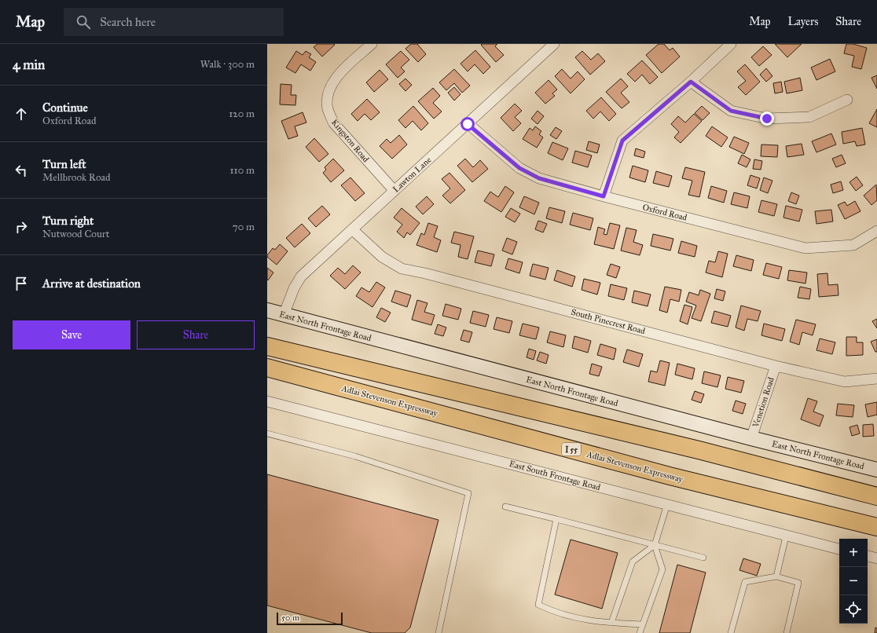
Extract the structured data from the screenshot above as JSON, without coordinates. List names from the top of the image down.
{
  "streets": {
    "highway": ["Adlai Stevenson Expressway", "I 55"],
    "street": [
      "Kingston Road",
      "Lawton Lane",
      "Oxford Road",
      "South Pinecrest Road",
      "East North Frontage Road",
      "Venetion Road",
      "East South Frontage Road"
    ]
  },
  "crossings": [
    ["Kingston Road", "Lawton Lane"],
    ["Lawton Lane", "Oxford Road"],
    ["Lawton Lane", "South Pinecrest Road"],
    ["Lawton Lane", "East North Frontage Road"],
    ["South Pinecrest Road", "Venetion Road"],
    ["East North Frontage Road", "Venetion Road"]
  ],
  "scale_bar": "50 m",
  "page": {
    "header": "Map",
    "search": "Search here",
    "nav": ["Map", "Layers", "Share"],
    "heading": ["4 min", "Walk · 300 m"],
    "list": [
      ["Continue", "Oxford Road", "120 m"],
      ["Turn left", "Mellbrook Road", "110 m"],
      ["Turn right", "Nutwood Court", "70 m"],
      "Arrive at destination"
    ],
    "buttons": ["Save", "Share"],
    "map_buttons": ["+", "−"],
    "scale": "50 m"
  }
}
